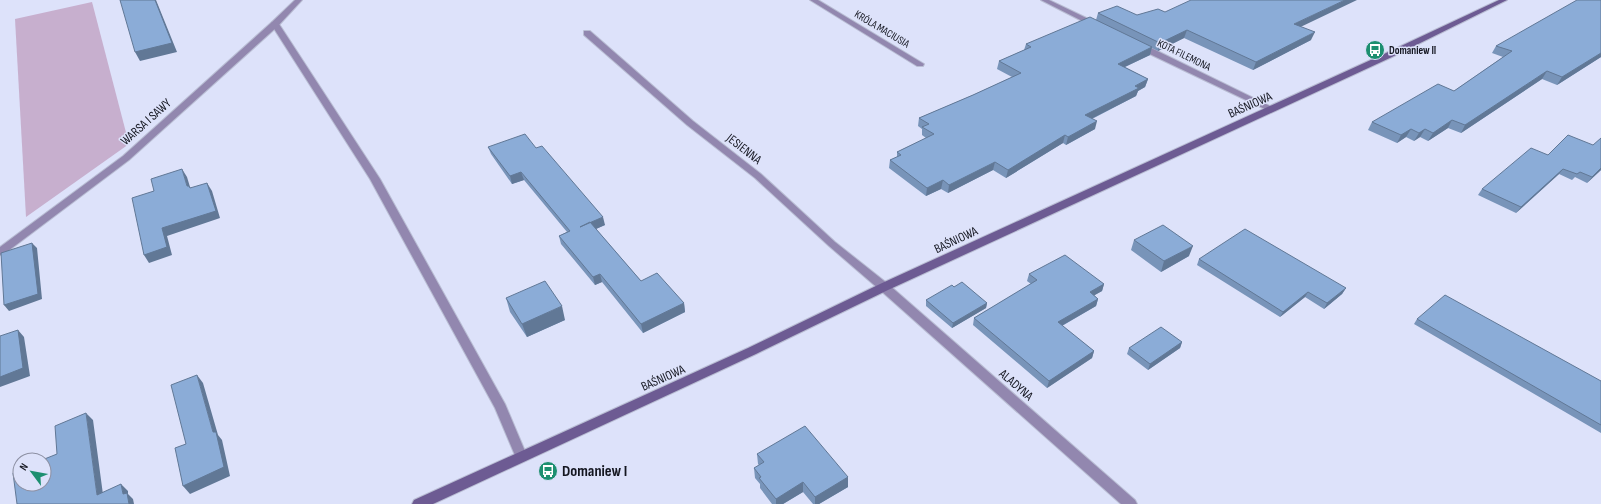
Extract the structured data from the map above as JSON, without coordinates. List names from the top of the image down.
{
  "streets": {
    "main road": ["BAŚNIOWA"],
    "street": [
      "KRÓLA MACIUSIA",
      "KOTA FILEMONA",
      "WARSA I SAWY",
      "JESIENNA",
      "ALADYNA"
    ]
  },
  "crossings": [
    ["KOTA FILEMONA", "BAŚNIOWA"],
    ["BAŚNIOWA", "JESIENNA"],
    ["BAŚNIOWA", "ALADYNA"],
    ["JESIENNA", "ALADYNA"]
  ],
  "places": {
    "bus stop": ["Domaniew II", "Domaniew I"]
  },
  "north": "top left"
}
